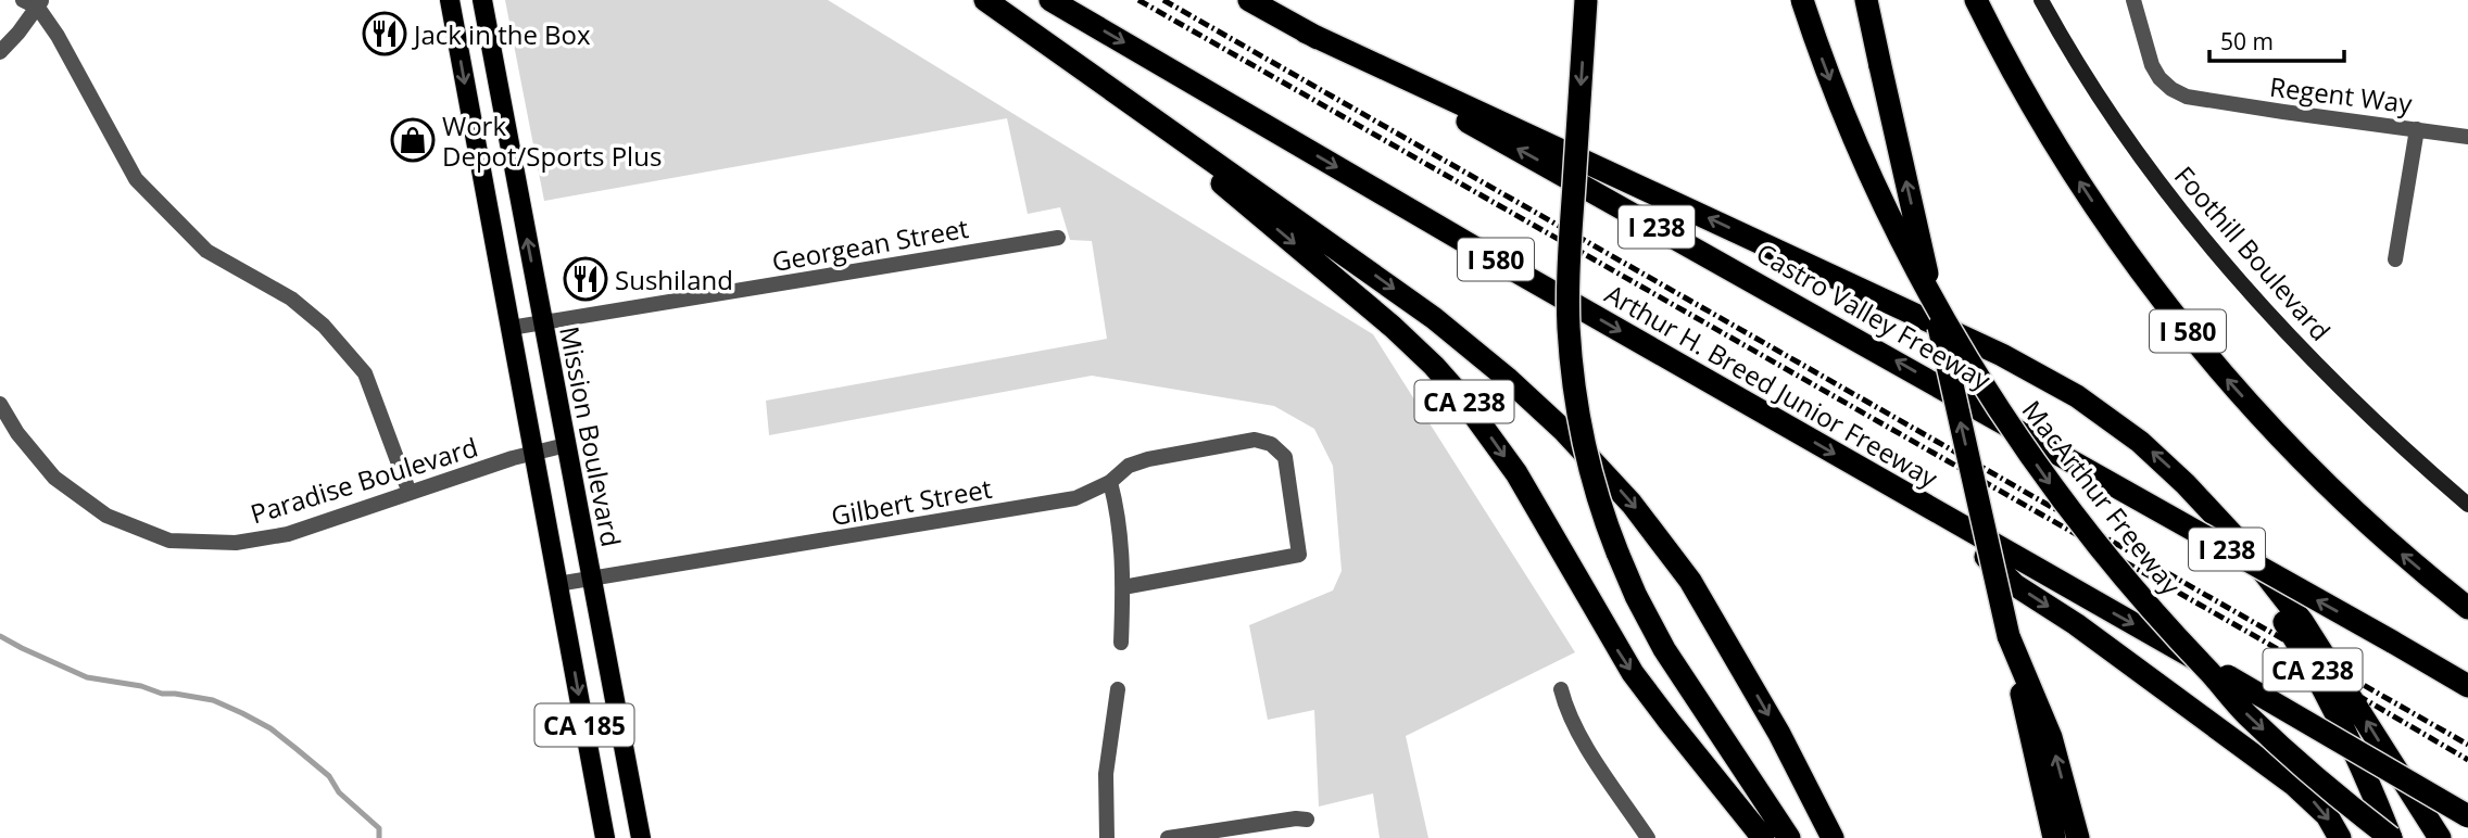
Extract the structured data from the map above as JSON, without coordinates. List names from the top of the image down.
{
  "streets": {
    "highway": [
      "I 238",
      "I 580",
      "Castro Valley Freeway",
      "Arthur H. Breed Junior Freeway",
      "CA 238",
      "MacArthur Freeway"
    ],
    "main road": ["Foothill Boulevard", "Mission Boulevard", "CA 185"],
    "street": [
      "Regent Way",
      "Georgean Street",
      "Paradise Boulevard",
      "Gilbert Street"
    ]
  },
  "crossings": [
    ["Georgean Street", "Mission Boulevard"],
    ["Georgean Street", "CA 185"],
    ["Castro Valley Freeway", "CA 238"],
    ["CA 238", "MacArthur Freeway"],
    ["Mission Boulevard", "Paradise Boulevard"],
    ["Mission Boulevard", "Gilbert Street"],
    ["Paradise Boulevard", "CA 185"],
    ["Gilbert Street", "CA 185"]
  ],
  "places": {
    "restaurant": ["Jack in the Box", "Sushiland"],
    "shop": ["Work Depot/Sports Plus"]
  },
  "scale_bar": "50 m"
}
